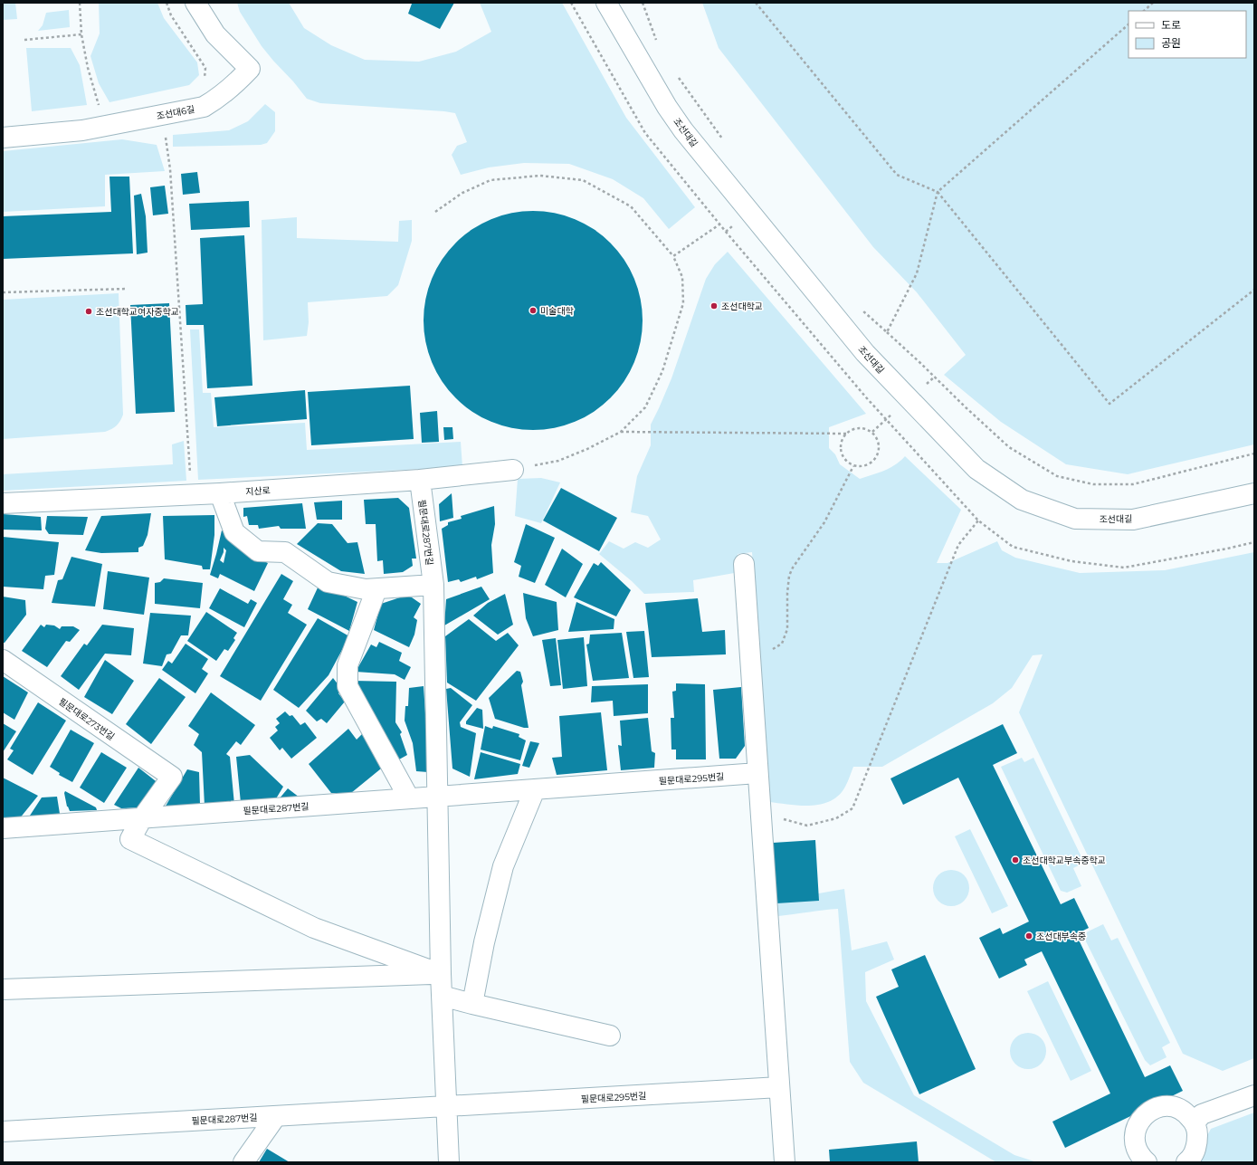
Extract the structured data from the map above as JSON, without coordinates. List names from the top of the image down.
{
  "streets": {
    "street": [
      "조선대6길",
      "조선대길",
      "지산로",
      "필문대로287번길",
      "필문대로273번길",
      "필문대로295번길"
    ]
  },
  "crossings": [
    ["지산로", "필문대로287번길"],
    ["필문대로287번길", "필문대로273번길"],
    ["필문대로287번길", "필문대로295번길"]
  ],
  "places": [
    "조선대학교",
    "미술대학",
    "조선대학교여자중학교",
    "조선대학교부속중학교",
    "조선대부속중"
  ],
  "legend": ["도로", "공원"]
}
